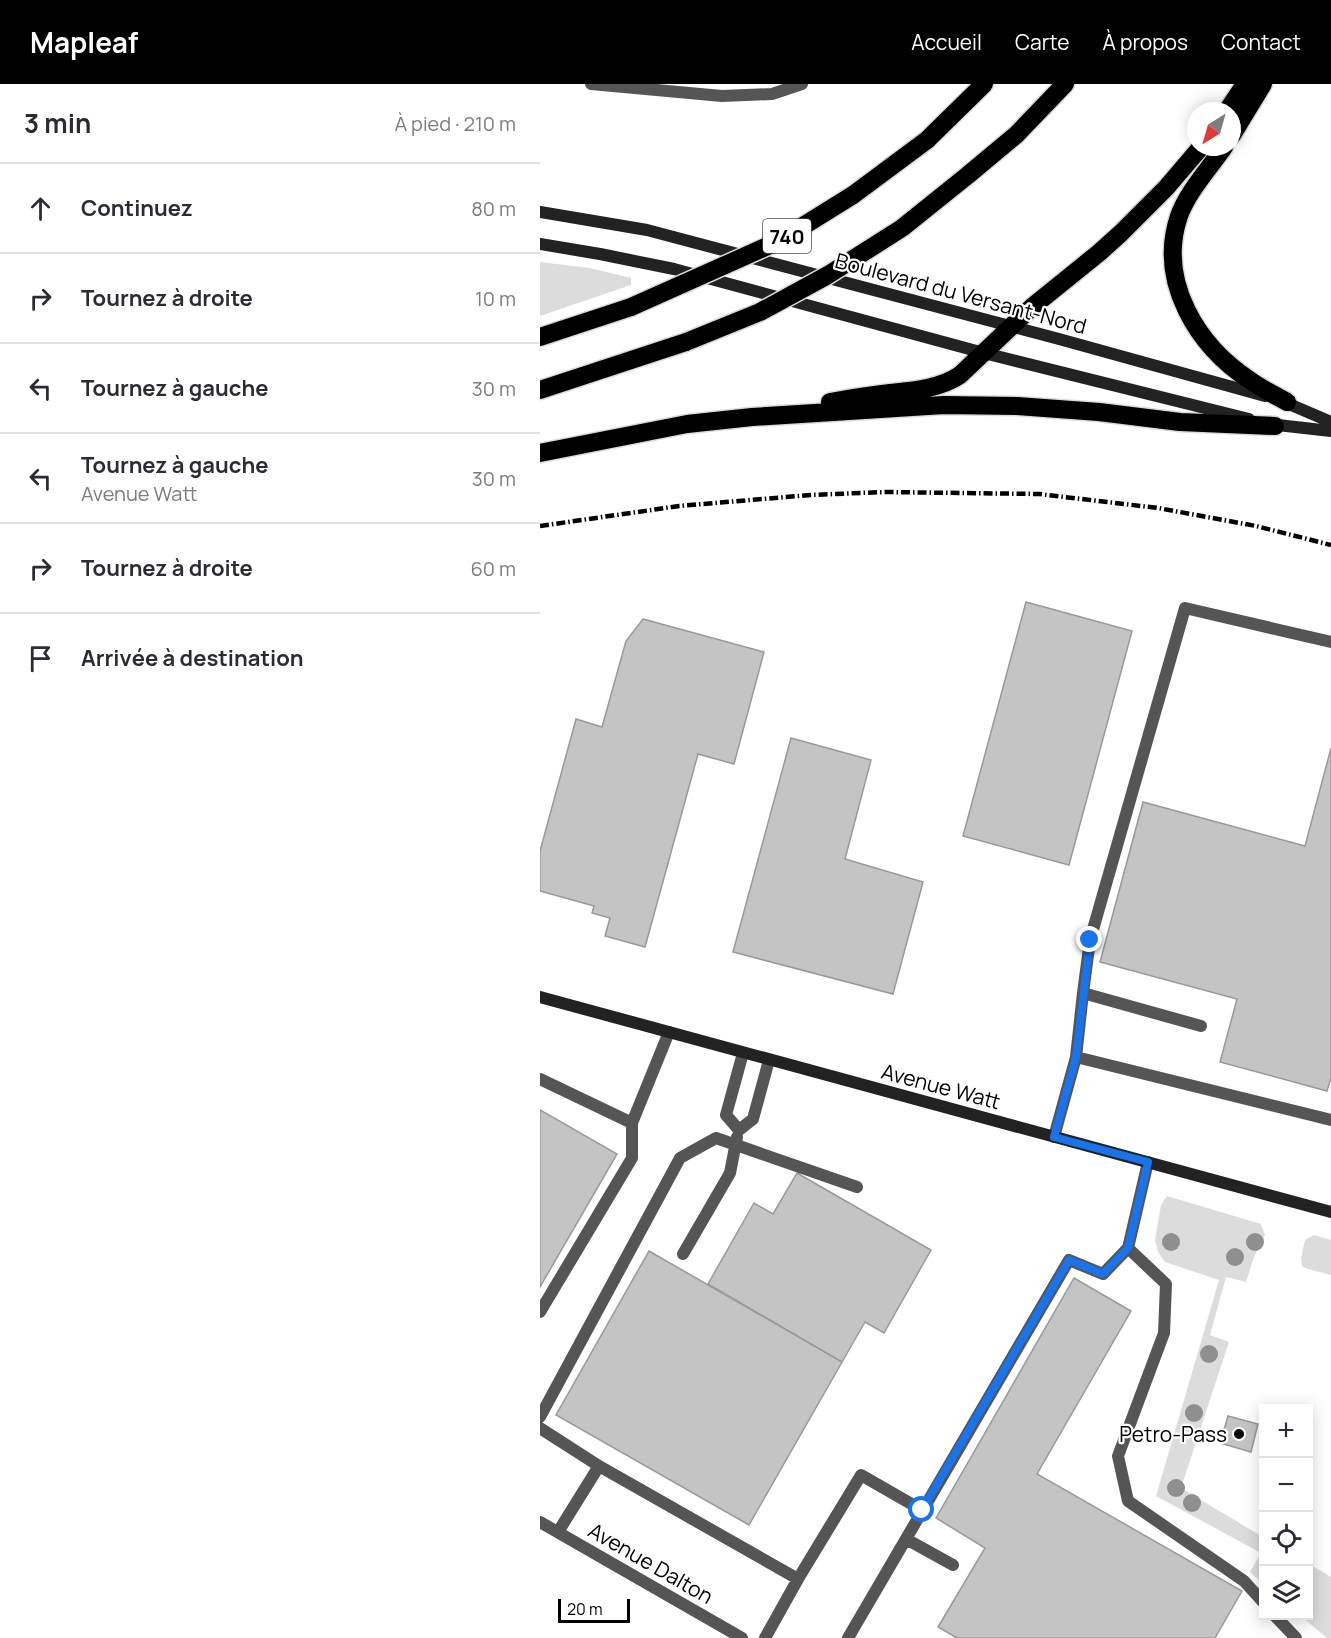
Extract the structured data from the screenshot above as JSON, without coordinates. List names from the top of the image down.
{
  "streets": {
    "highway": ["740"],
    "street": ["Boulevard du Versant-Nord", "Avenue Watt", "Avenue Dalton"]
  },
  "places": ["Petro-Pass"],
  "scale_bar": "20 m",
  "north": "bottom left",
  "page": {
    "header": "Mapleaf",
    "nav": [
      "Accueil",
      "Carte",
      "À propos",
      "Contact"
    ],
    "heading": ["3 min", "À pied · 210 m"],
    "list": [
      ["Continuez", "80 m"],
      ["Tournez à droite", "10 m"],
      ["Tournez à gauche", "30 m"],
      ["Tournez à gauche", "Avenue Watt", "30 m"],
      ["Tournez à droite", "60 m"],
      "Arrivée à destination"
    ],
    "map_buttons": ["+", "−"],
    "scale": "20 m"
  }
}
